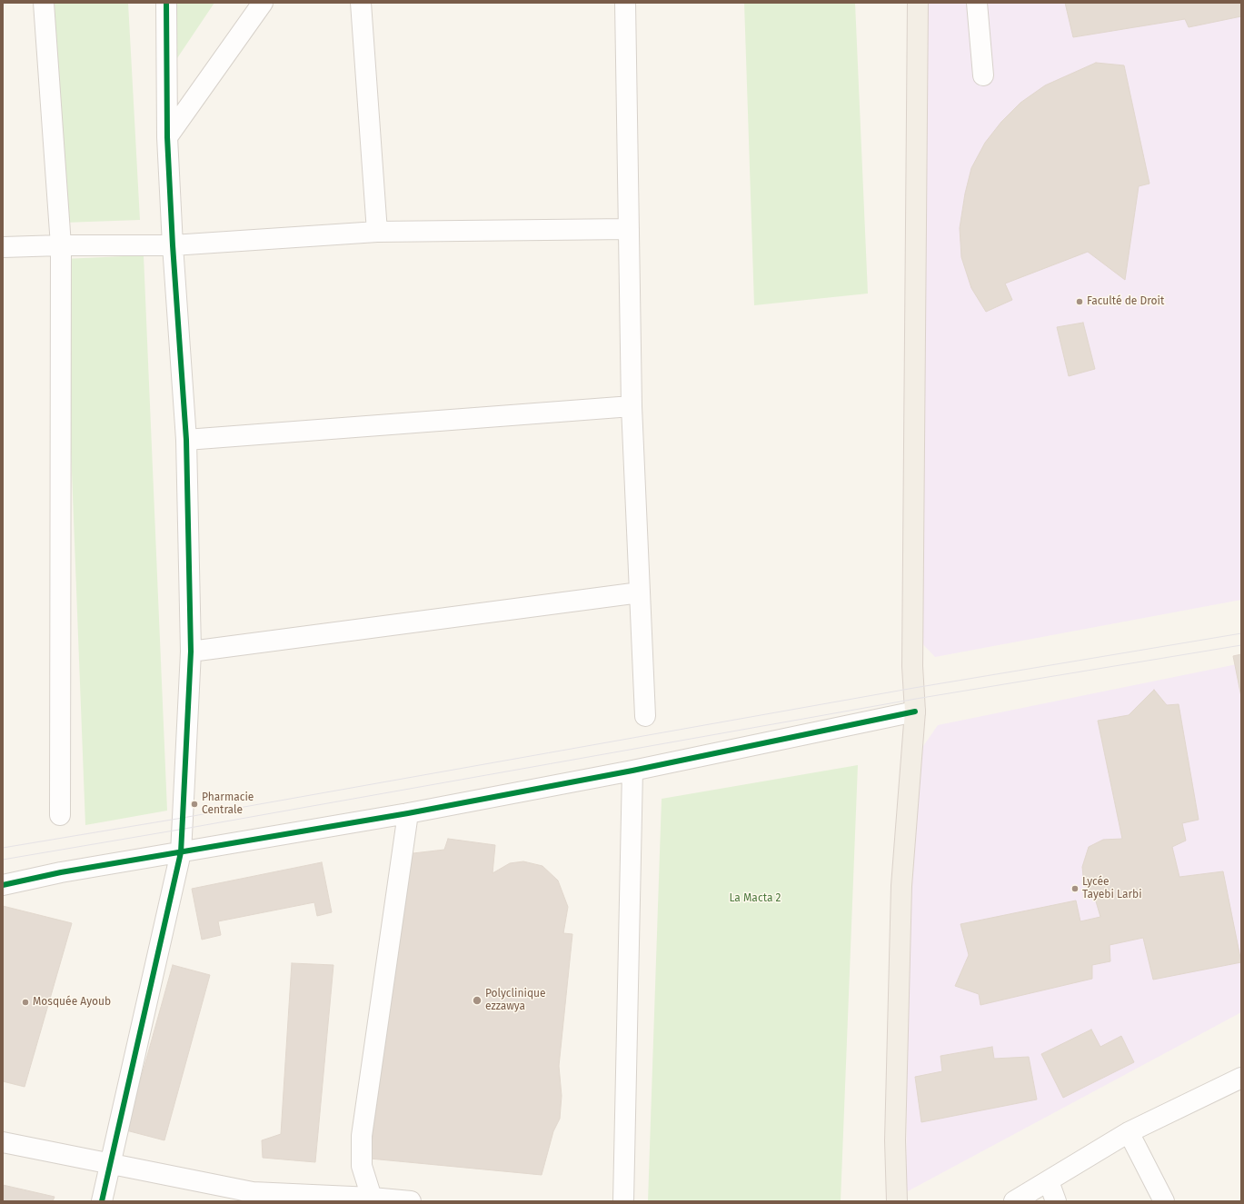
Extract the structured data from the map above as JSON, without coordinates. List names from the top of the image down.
{
  "parks": ["La Macta 2"],
  "places": [
    "Faculté de Droit",
    "Pharmacie Centrale",
    "Lycée Tayebi Larbi",
    "Polyclinique ezzawya",
    "Mosquée Ayoub"
  ]
}
